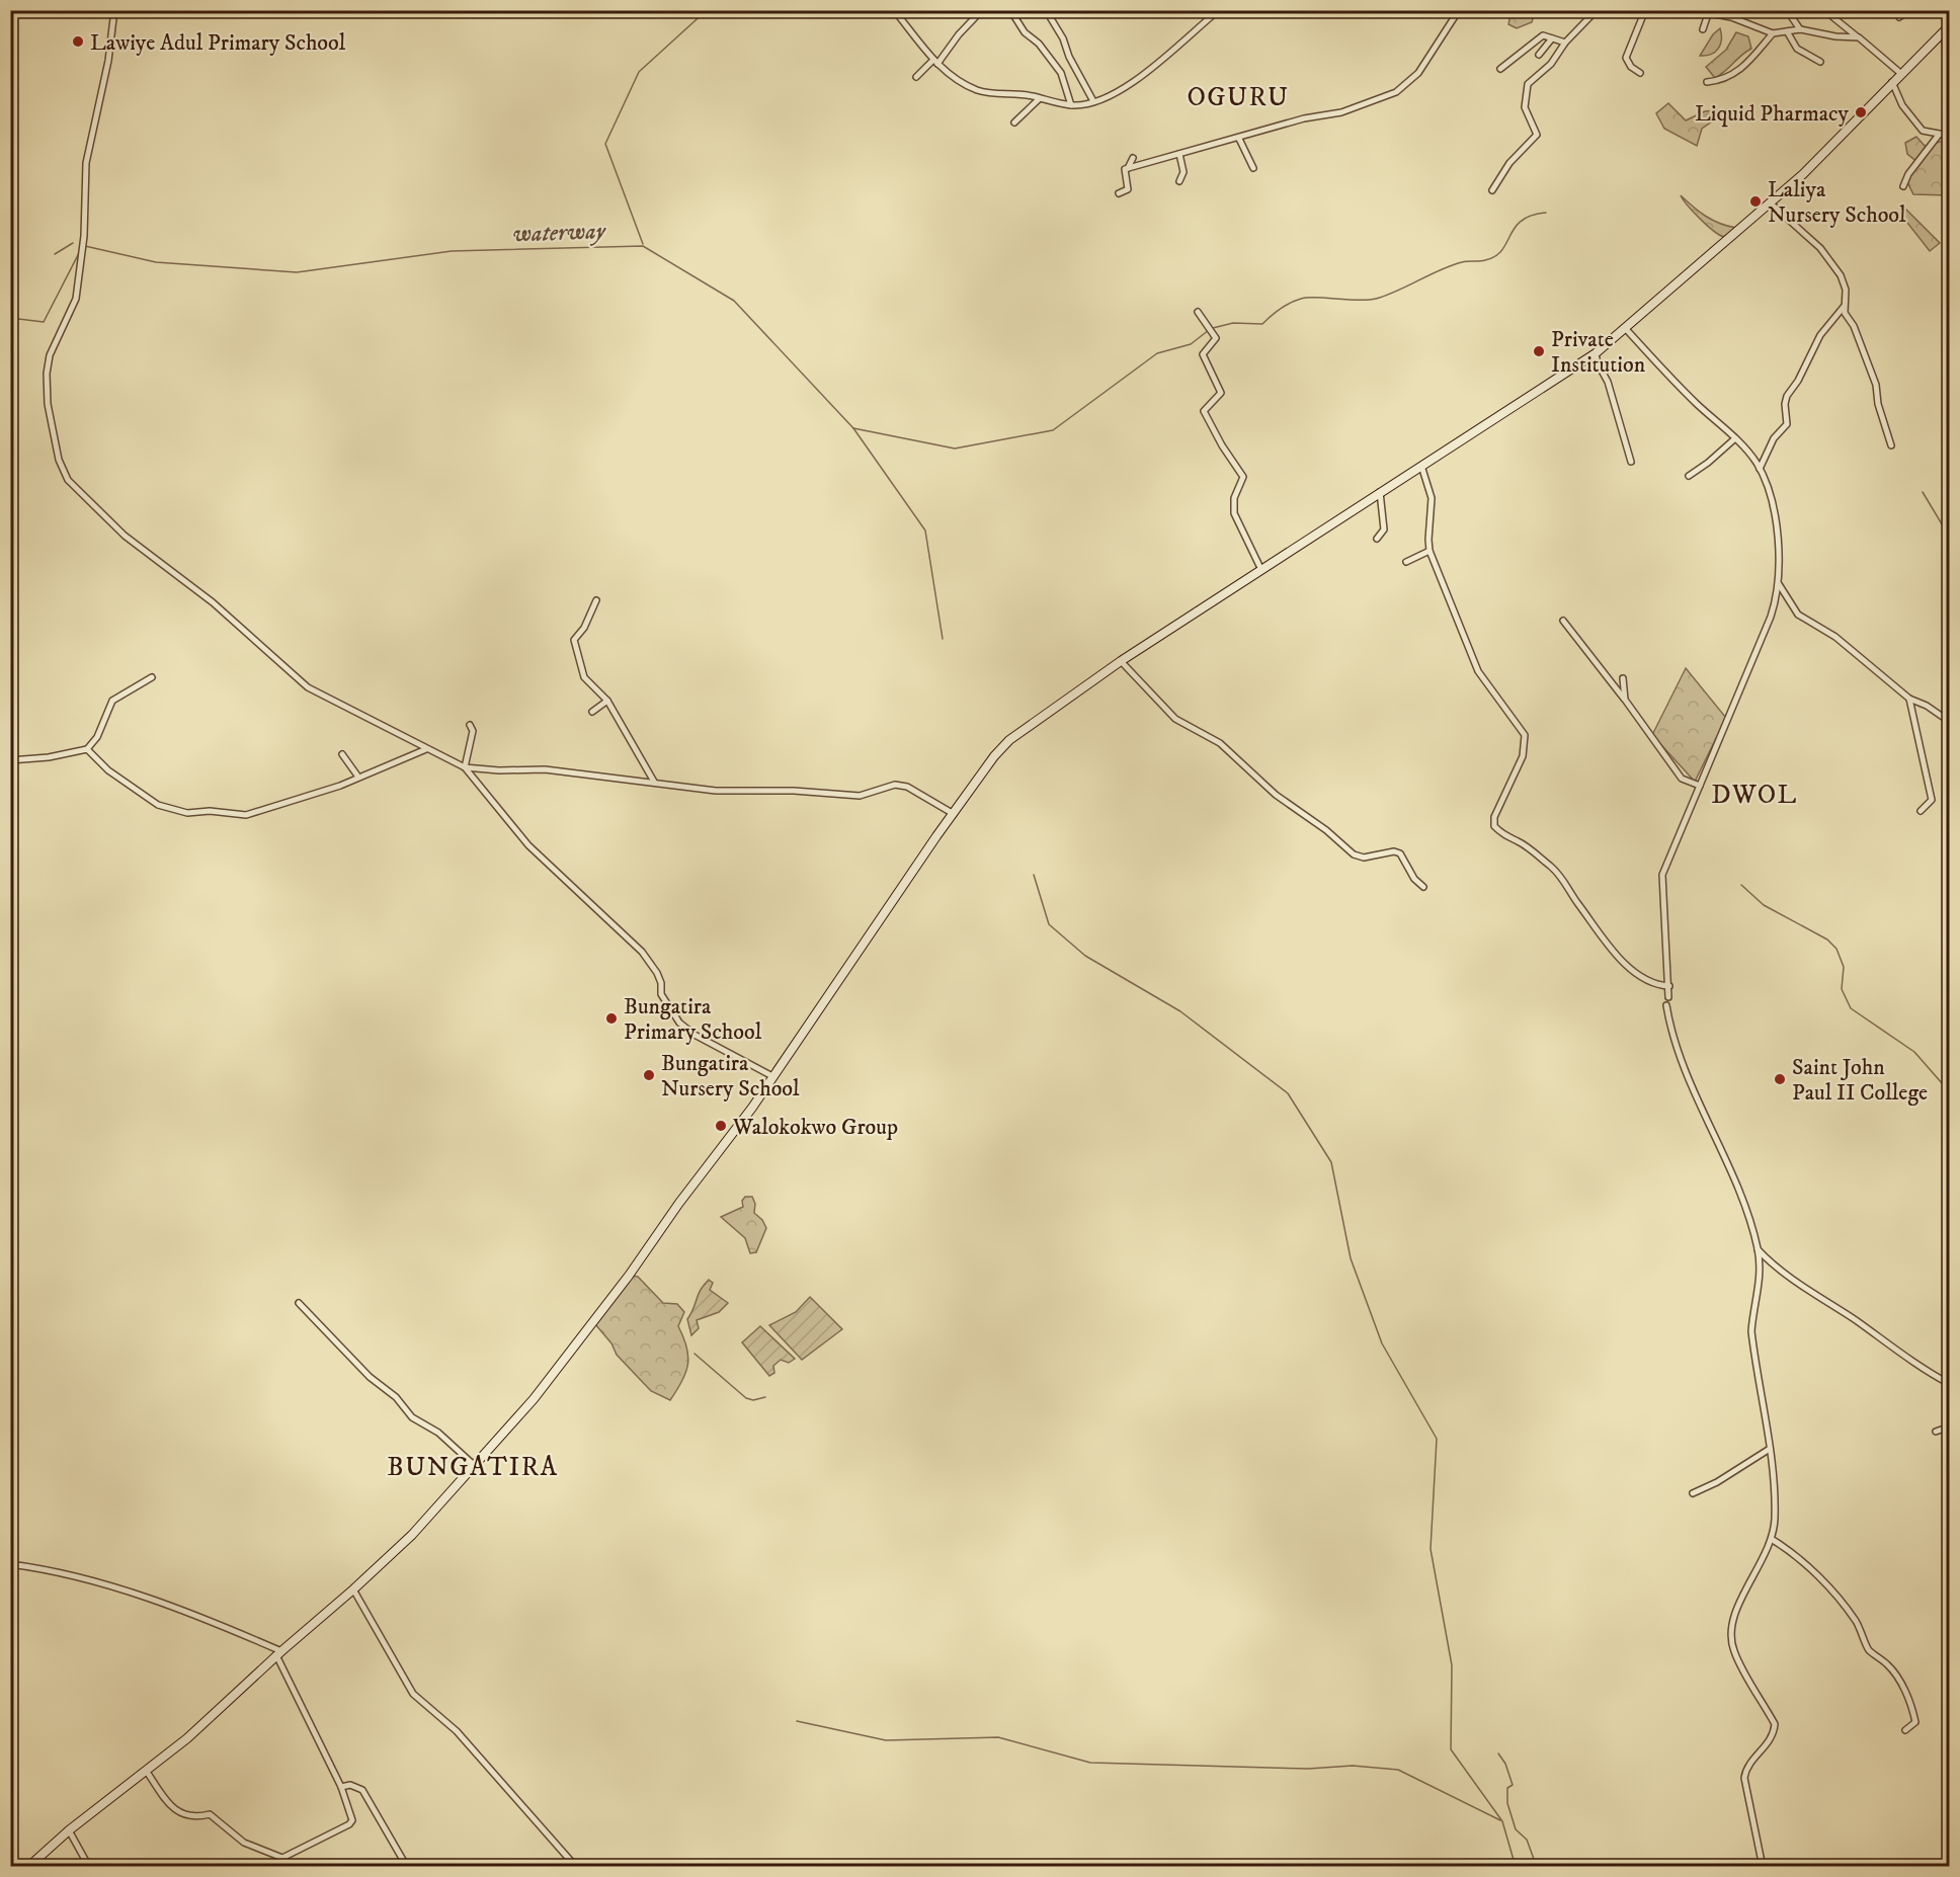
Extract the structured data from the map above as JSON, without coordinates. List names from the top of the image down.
{
  "districts": ["OGURU", "DWOL", "BUNGATIRA"],
  "water": ["waterway"],
  "places": [
    "Lawiye Adul Primary School",
    "Liquid Pharmacy",
    "Laliya Nursery School",
    "Private Institution",
    "Bungatira Primary School",
    "Bungatira Nursery School",
    "Saint John Paul II College",
    "Walokokwo Group"
  ]
}
